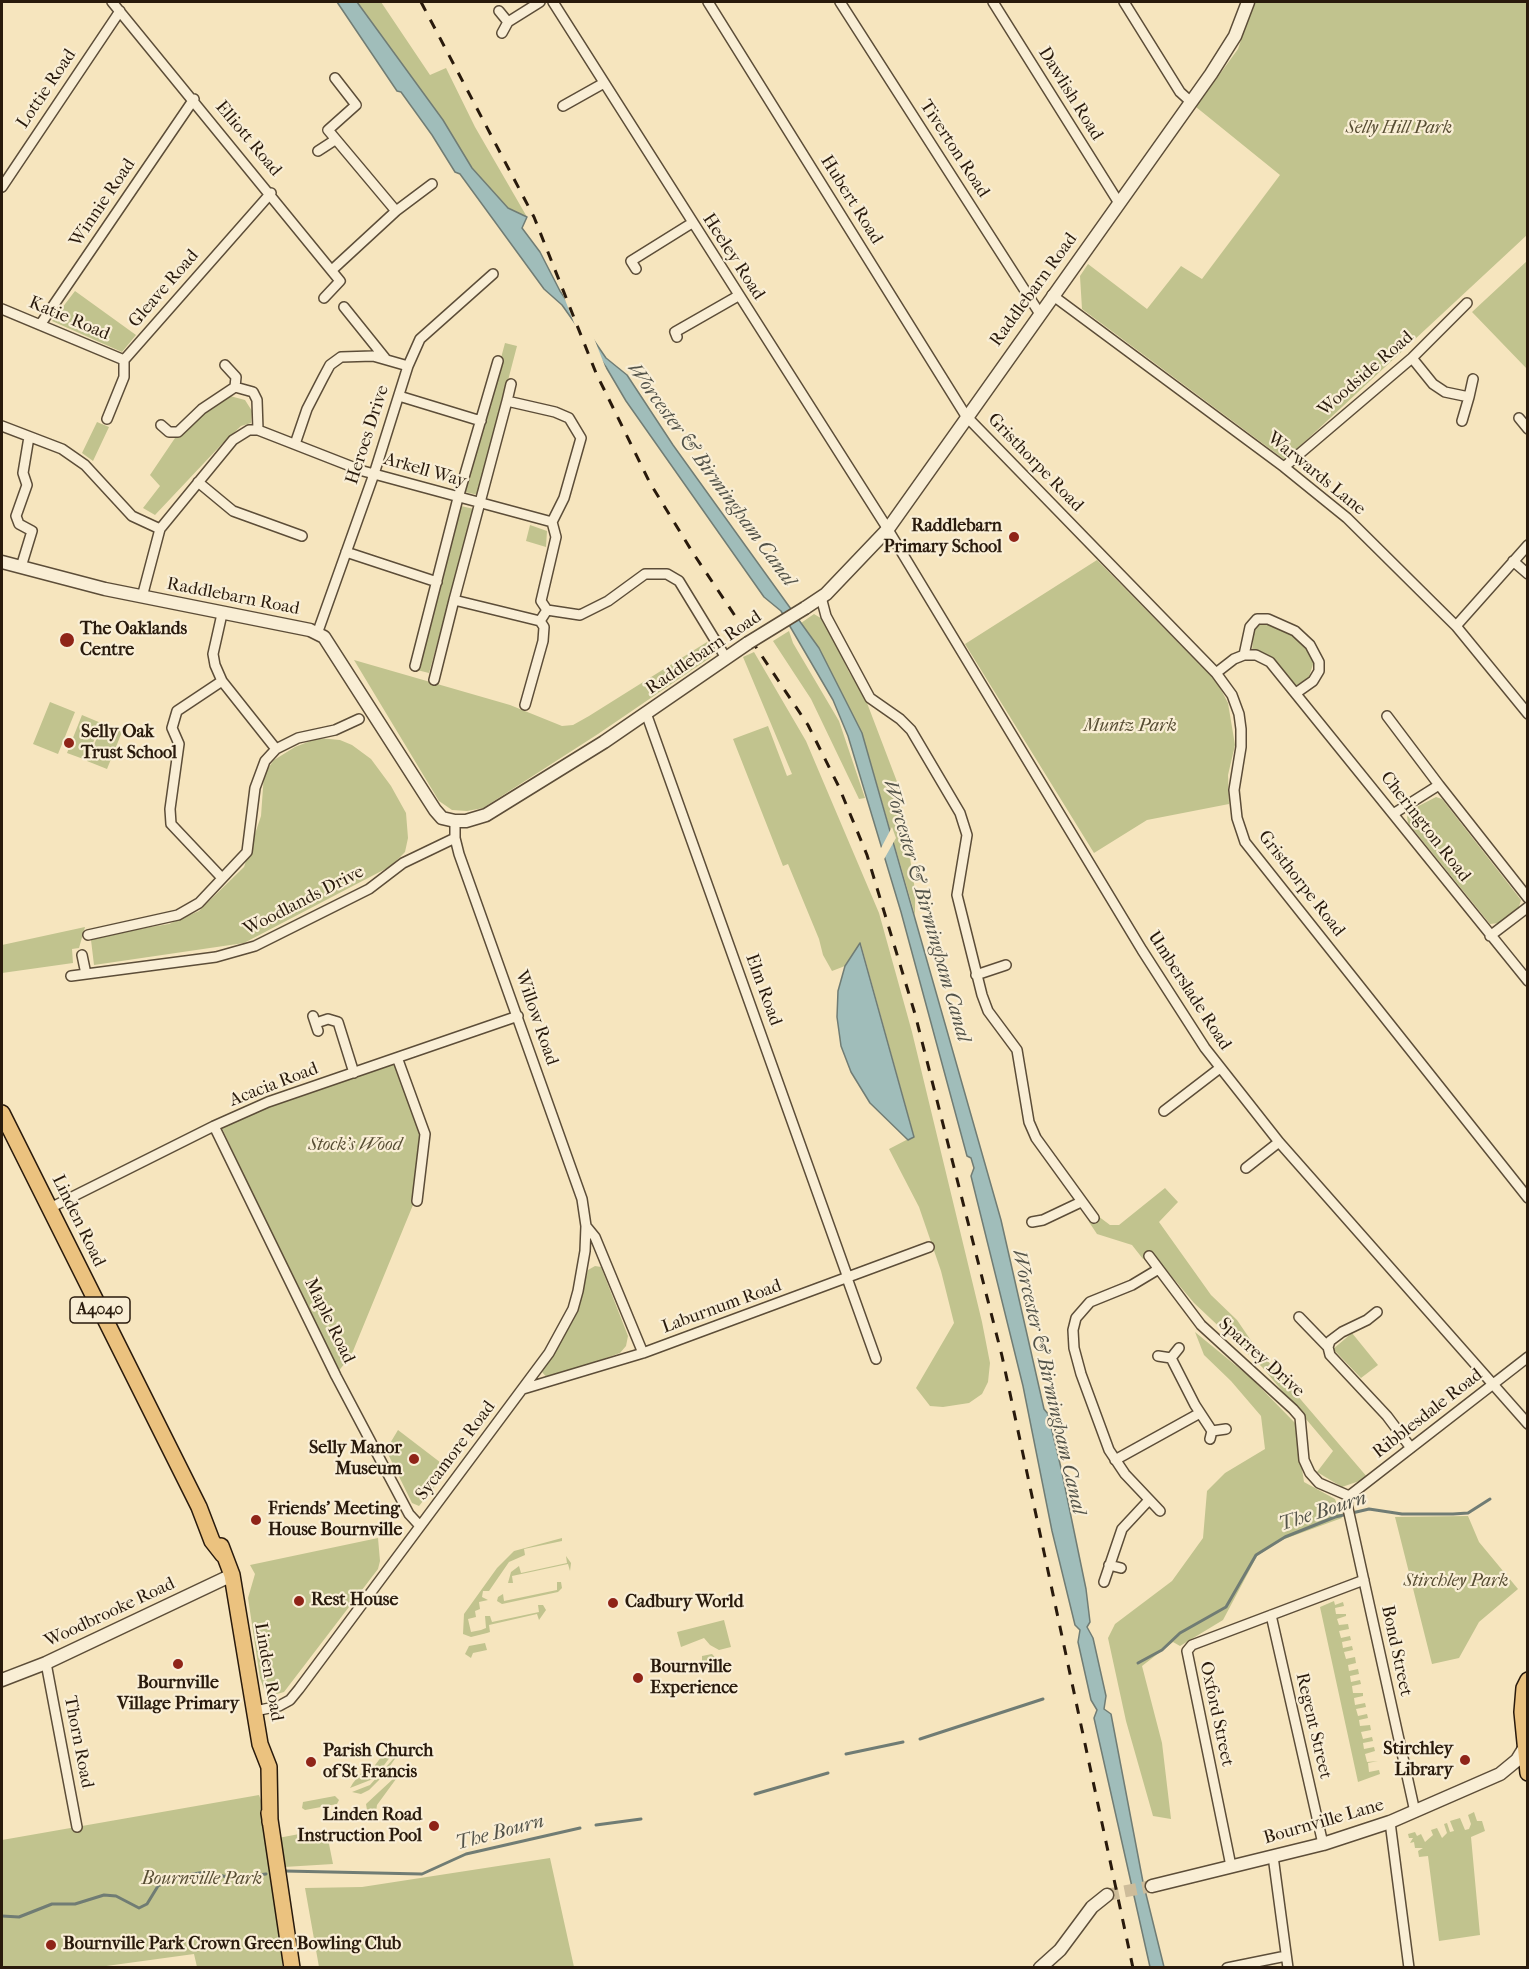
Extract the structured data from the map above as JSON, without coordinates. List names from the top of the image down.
{
  "streets": {
    "main road": ["Linden Road", "A4040"],
    "street": [
      "Lottie Road",
      "Dawlish Road",
      "Elliott Road",
      "Tiverton Road",
      "Hubert Road",
      "Winnie Road",
      "Heeley Road",
      "Gleave Road",
      "Raddlebarn Road",
      "Katie Road",
      "Woodside Road",
      "Heroes Drive",
      "Gristhorpe Road",
      "Arkell Way",
      "Warwards Lane",
      "Cherington Road",
      "Woodlands Drive",
      "Elm Road",
      "Umberslade Road",
      "Willow Road",
      "Acacia Road",
      "Laburnum Road",
      "Maple Road",
      "Sparrey Drive",
      "Ribblesdale Road",
      "Sycamore Road",
      "Woodbrooke Road",
      "Bond Street",
      "Oxford Street",
      "Regent Street",
      "Thorn Road",
      "Bournville Lane"
    ]
  },
  "crossings": [
    ["Lottie Road", "Elliott Road"],
    ["Dawlish Road", "Raddlebarn Road"],
    ["Elliott Road", "Winnie Road"],
    ["Elliott Road", "Gleave Road"],
    ["Tiverton Road", "Raddlebarn Road"],
    ["Hubert Road", "Raddlebarn Road"],
    ["Hubert Road", "Gristhorpe Road"],
    ["Winnie Road", "Katie Road"],
    ["Heeley Road", "Raddlebarn Road"],
    ["Heeley Road", "Umberslade Road"],
    ["Gleave Road", "Katie Road"],
    ["Raddlebarn Road", "Heroes Drive"],
    ["Raddlebarn Road", "Gristhorpe Road"],
    ["Raddlebarn Road", "Warwards Lane"],
    ["Raddlebarn Road", "Elm Road"],
    ["Raddlebarn Road", "Umberslade Road"],
    ["Raddlebarn Road", "Willow Road"],
    ["Woodside Road", "Warwards Lane"],
    ["Heroes Drive", "Arkell Way"],
    ["Woodlands Drive", "Willow Road"],
    ["Elm Road", "Laburnum Road"],
    ["Umberslade Road", "Ribblesdale Road"],
    ["Willow Road", "Acacia Road"],
    ["Willow Road", "Laburnum Road"],
    ["Willow Road", "Sycamore Road"],
    ["Acacia Road", "Linden Road"],
    ["Acacia Road", "Maple Road"],
    ["Linden Road", "Sycamore Road"],
    ["Linden Road", "Woodbrooke Road"],
    ["Laburnum Road", "Sycamore Road"],
    ["Maple Road", "Sycamore Road"],
    ["Sparrey Drive", "Ribblesdale Road"],
    ["Sparrey Drive", "Bond Street"],
    ["Ribblesdale Road", "Bond Street"],
    ["Woodbrooke Road", "Thorn Road"],
    ["Bond Street", "Oxford Street"],
    ["Bond Street", "Bournville Lane"],
    ["Oxford Street", "Regent Street"],
    ["Oxford Street", "Bournville Lane"],
    ["Regent Street", "Bournville Lane"]
  ],
  "water": ["Worcester & Birmingham Canal", "The Bourn"],
  "parks": [
    "Selly Hill Park",
    "Muntz Park",
    "Stock's Wood",
    "Stirchley Park",
    "Bournville Park"
  ],
  "places": [
    "Raddlebarn Primary School",
    "The Oaklands Centre",
    "Selly Oak Trust School",
    "Selly Manor Museum",
    "Friends' Meeting House Bournville",
    "Rest House",
    "Cadbury World",
    "Bournville Village Primary",
    "Bournville Experience",
    "Stirchley Library",
    "Parish Church of St Francis",
    "Linden Road Instruction Pool",
    "Bournville Park Crown Green Bowling Club"
  ]
}
